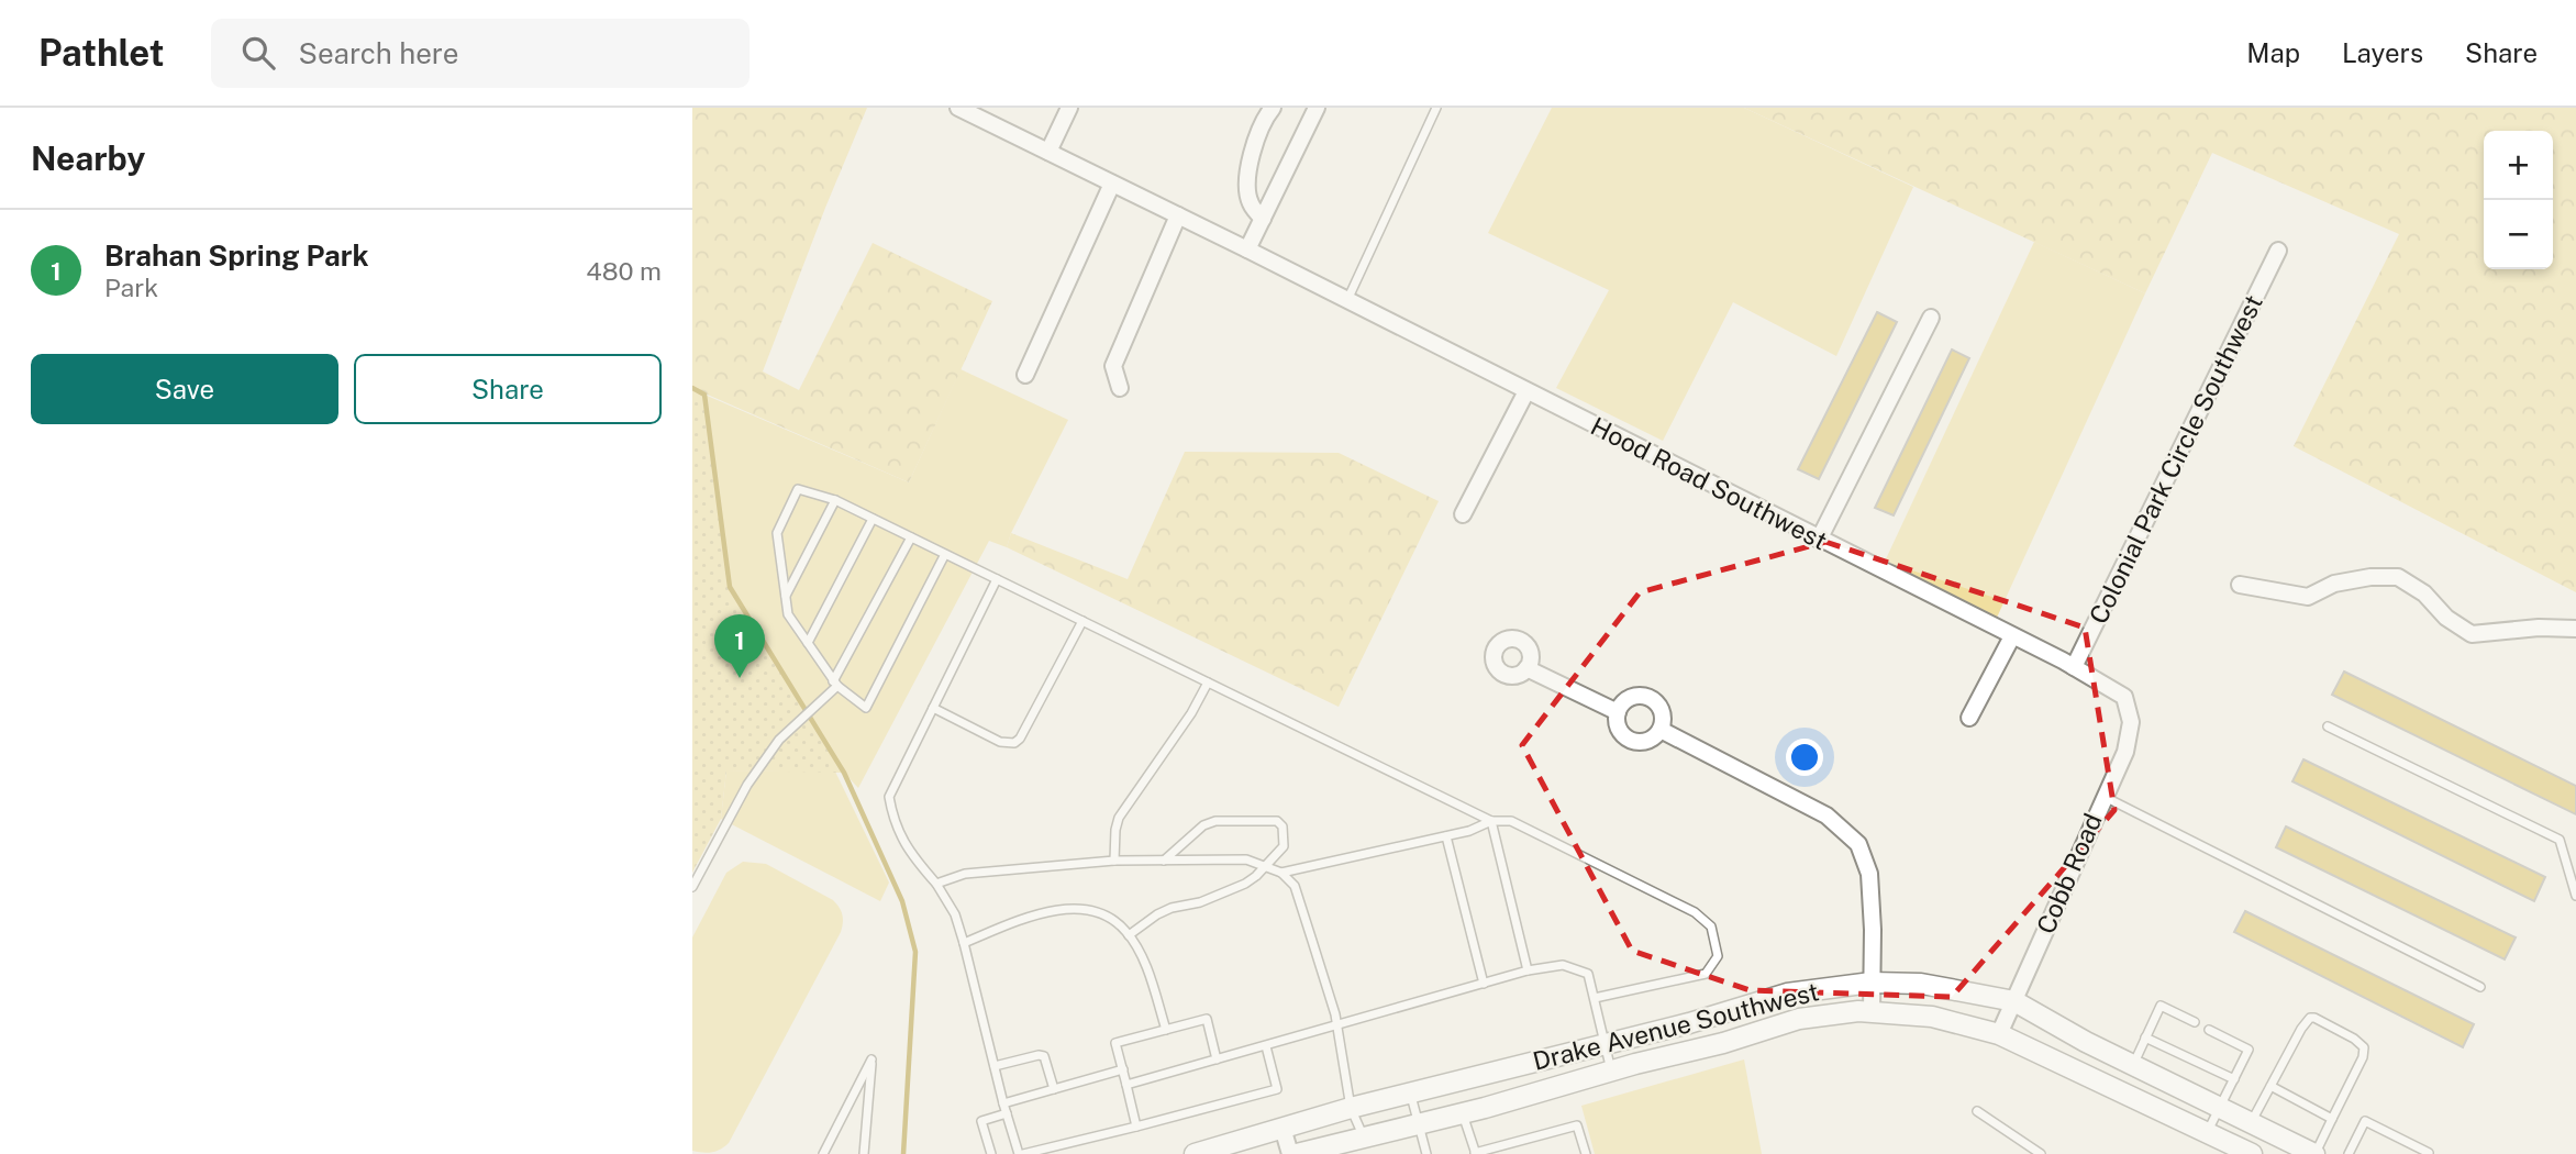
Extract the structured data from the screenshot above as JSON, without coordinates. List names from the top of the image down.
{
  "streets": {
    "street": [
      "Colonial Park Circle Southwest",
      "Hood Road Southwest",
      "Cobb Road",
      "Drake Avenue Southwest"
    ]
  },
  "crossings": [
    ["Colonial Park Circle Southwest", "Hood Road Southwest"],
    ["Hood Road Southwest", "Cobb Road"],
    ["Cobb Road", "Drake Avenue Southwest"]
  ],
  "page": {
    "header": "Pathlet",
    "search": "Search here",
    "nav": ["Map", "Layers", "Share"],
    "heading": "Nearby",
    "map_buttons": ["+", "−"],
    "list": [
      {
        "mark": "1",
        "name": "Brahan Spring Park",
        "note": "Park",
        "value": "480 m"
      }
    ],
    "buttons": ["Save", "Share"],
    "pins": "1"
  }
}
